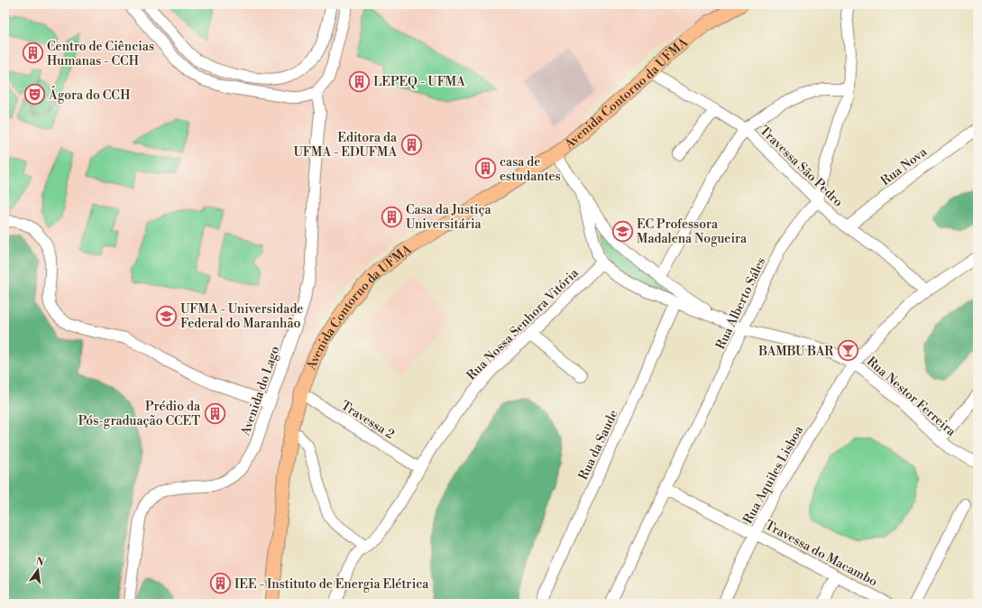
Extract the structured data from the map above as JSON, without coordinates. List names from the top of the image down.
{
  "streets": {
    "main road": ["Avenida Contorno da UFMA"],
    "street": [
      "Travessa São Pedro",
      "Rua Nova",
      "Rua Alberto Sáles",
      "Rua Nossa Senhora Vitória",
      "Avenida do Lago",
      "Rua Nestor Ferreira",
      "Travessa 2",
      "Rua da Saude",
      "Rua Aquiles Lisboa",
      "Travessa do Macambo"
    ]
  },
  "crossings": [
    ["Avenida Contorno da UFMA", "Travessa São Pedro"],
    ["Avenida Contorno da UFMA", "Rua Nestor Ferreira"],
    ["Avenida Contorno da UFMA", "Travessa 2"],
    ["Travessa São Pedro", "Rua Nova"],
    ["Travessa São Pedro", "Rua Alberto Sáles"],
    ["Travessa São Pedro", "Rua Aquiles Lisboa"],
    ["Rua Alberto Sáles", "Rua Nestor Ferreira"],
    ["Rua Alberto Sáles", "Travessa do Macambo"],
    ["Rua Nossa Senhora Vitória", "Rua Nestor Ferreira"],
    ["Rua Nossa Senhora Vitória", "Travessa 2"],
    ["Rua Nestor Ferreira", "Rua da Saude"],
    ["Rua Nestor Ferreira", "Rua Aquiles Lisboa"],
    ["Rua Aquiles Lisboa", "Travessa do Macambo"]
  ],
  "places": {
    "building": [
      "Centro de Ciências Humanas - CCH",
      "LEPEQ - UFMA",
      "Editora da UFMA - EDUFMA",
      "casa de estudantes",
      "Casa da Justiça Universitária",
      "Prédio da Pós-graduação CCET",
      "IEE - Instituto de Energia Elétrica"
    ],
    "theatre": ["Ágora do CCH"],
    "school or university": ["EC Professora Madalena Nogueira", "UFMA - Universidade Federal do Maranhão"],
    "bar": ["BAMBU BAR"]
  },
  "north": "top"
}
